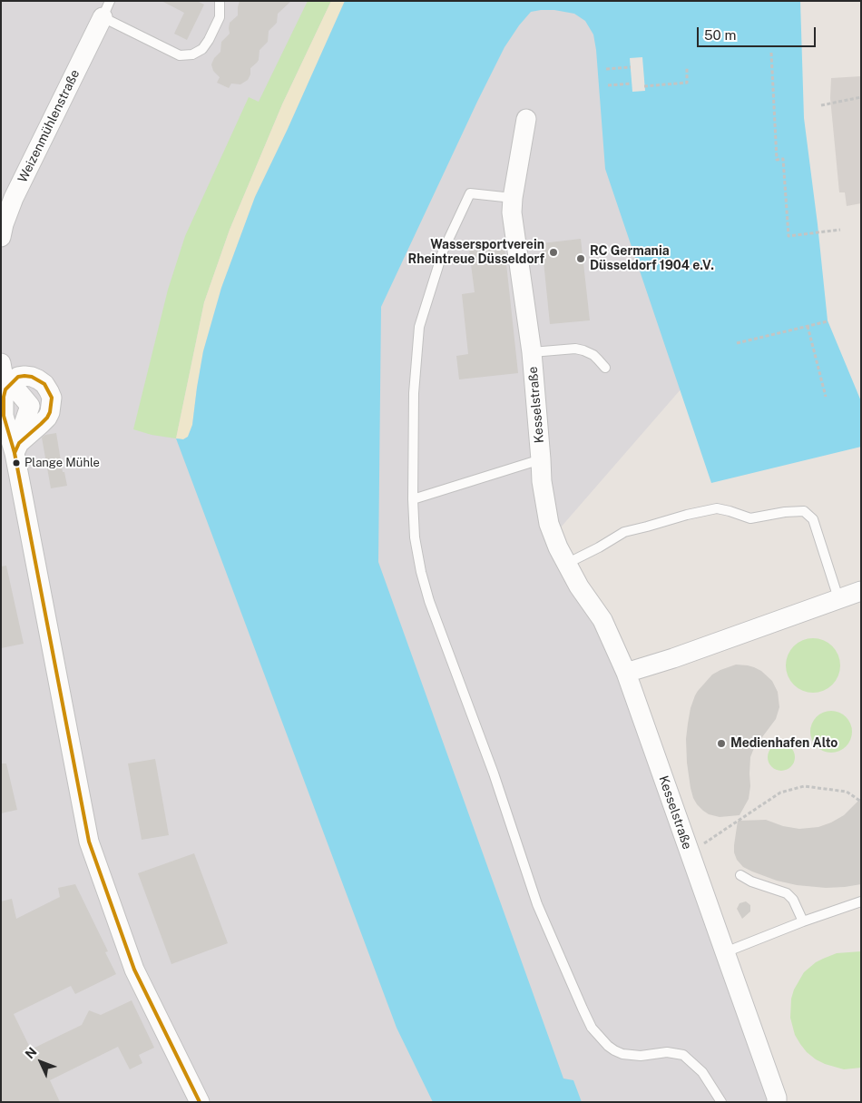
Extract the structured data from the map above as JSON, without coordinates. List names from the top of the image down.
{
  "streets": {
    "street": ["Weizenmühlenstraße", "Kesselstraße"]
  },
  "places": [
    "Wassersportverein Rheintreue Düsseldorf",
    "RC Germania Düsseldorf 1904 e.V.",
    "Plange Mühle",
    "Medienhafen Alto"
  ],
  "scale_bar": "50 m",
  "north": "top left"
}
